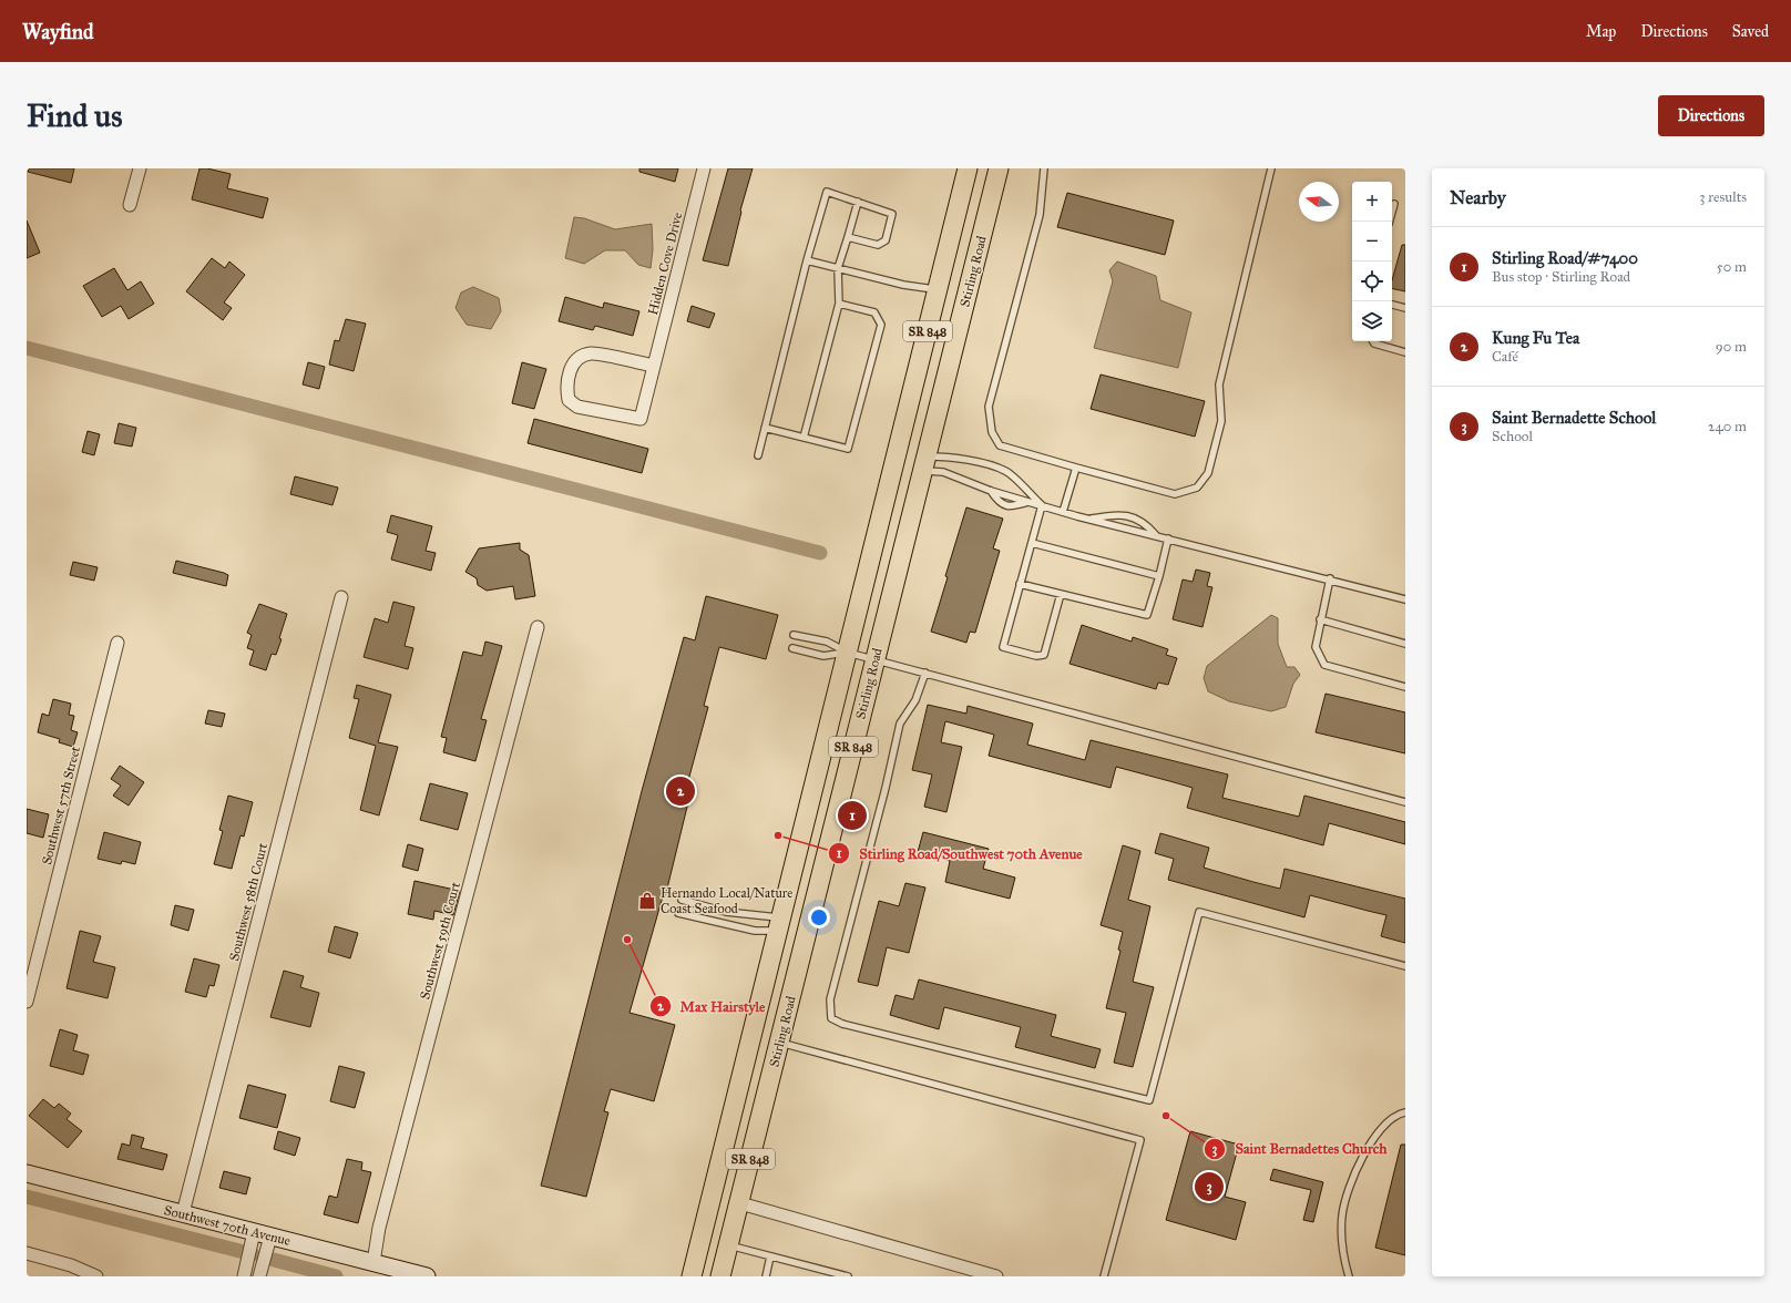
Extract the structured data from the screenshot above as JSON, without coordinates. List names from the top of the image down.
{
  "streets": {
    "main road": ["Stirling Road", "SR 848"],
    "street": [
      "Hidden Cove Drive",
      "Southwest 57th Street",
      "Southwest 58th Court",
      "Southwest 59th Court",
      "Southwest 70th Avenue"
    ]
  },
  "crossings": [
    ["Southwest 58th Court", "Southwest 70th Avenue"],
    ["Southwest 59th Court", "Southwest 70th Avenue"]
  ],
  "places": {
    "other": ["Stirling Road/Southwest 70th Avenue", "Max Hairstyle", "Saint Bernadettes Church"],
    "shop": ["Hernando Local/Nature Coast Seafood"]
  },
  "north": "left",
  "page": {
    "header": "Wayfind",
    "nav": ["Map", "Directions", "Saved"],
    "buttons": "Directions",
    "title": "Find us",
    "heading": ["Nearby", "3 results"],
    "map_buttons": ["+", "−"],
    "list": [
      {
        "mark": "1",
        "name": "Stirling Road/#7400",
        "note": "Bus stop · Stirling Road",
        "value": "50 m"
      },
      {
        "mark": "2",
        "name": "Kung Fu Tea",
        "note": "Café",
        "value": "90 m"
      },
      {
        "mark": "3",
        "name": "Saint Bernadette School",
        "note": "School",
        "value": "240 m"
      }
    ],
    "pins": ["2", "1", "3"]
  }
}
